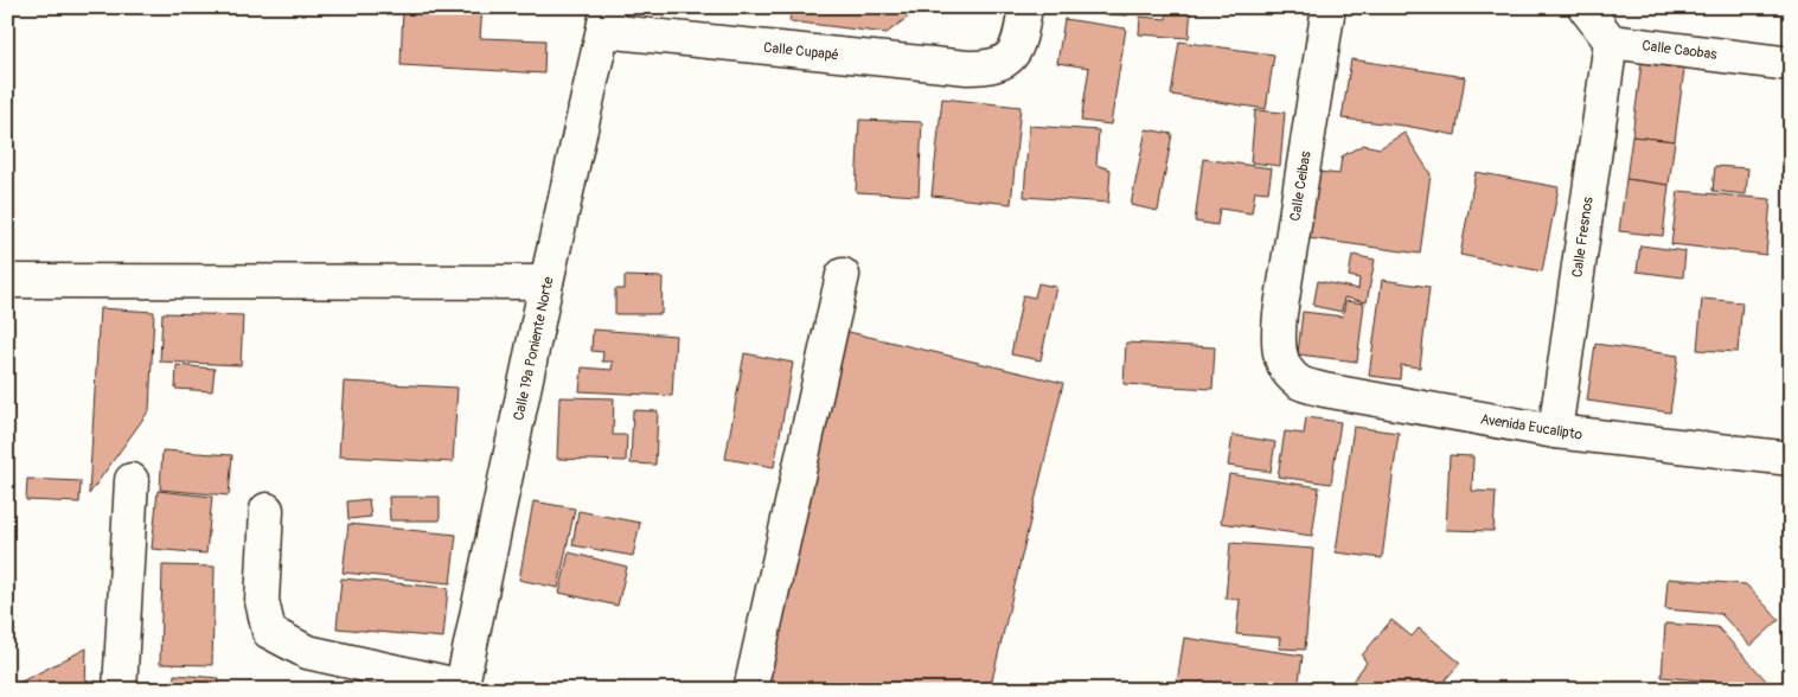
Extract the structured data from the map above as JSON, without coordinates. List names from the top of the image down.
{
  "streets": {
    "street": [
      "Calle Caobas",
      "Calle Cupapé",
      "Calle Ceibas",
      "Calle Fresnos",
      "Calle 19a Poniente Norte",
      "Avenida Eucalipto"
    ]
  },
  "crossings": [
    ["Calle Caobas", "Calle Fresnos"],
    ["Calle Cupapé", "Calle 19a Poniente Norte"],
    ["Calle Ceibas", "Avenida Eucalipto"],
    ["Calle Fresnos", "Avenida Eucalipto"]
  ]
}
